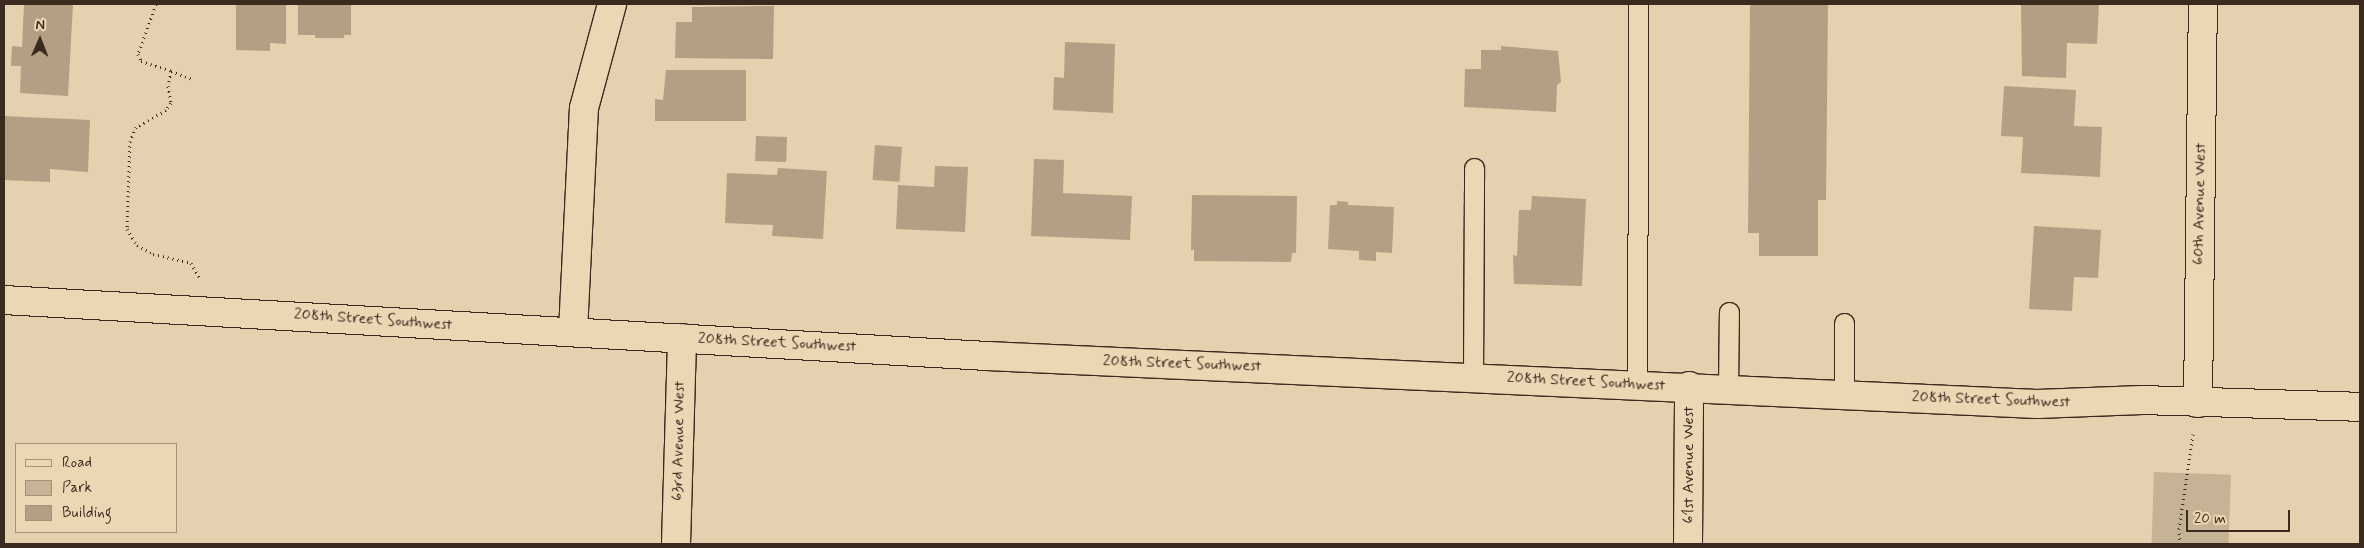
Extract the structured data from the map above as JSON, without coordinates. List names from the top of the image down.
{
  "streets": {
    "street": [
      "60th Avenue West",
      "208th Street Southwest",
      "63rd Avenue West",
      "61st Avenue West"
    ]
  },
  "crossings": [
    ["60th Avenue West", "208th Street Southwest"],
    ["208th Street Southwest", "63rd Avenue West"],
    ["208th Street Southwest", "61st Avenue West"]
  ],
  "legend": ["Road", "Park", "Building"],
  "scale_bar": "20 m",
  "north": "top"
}
